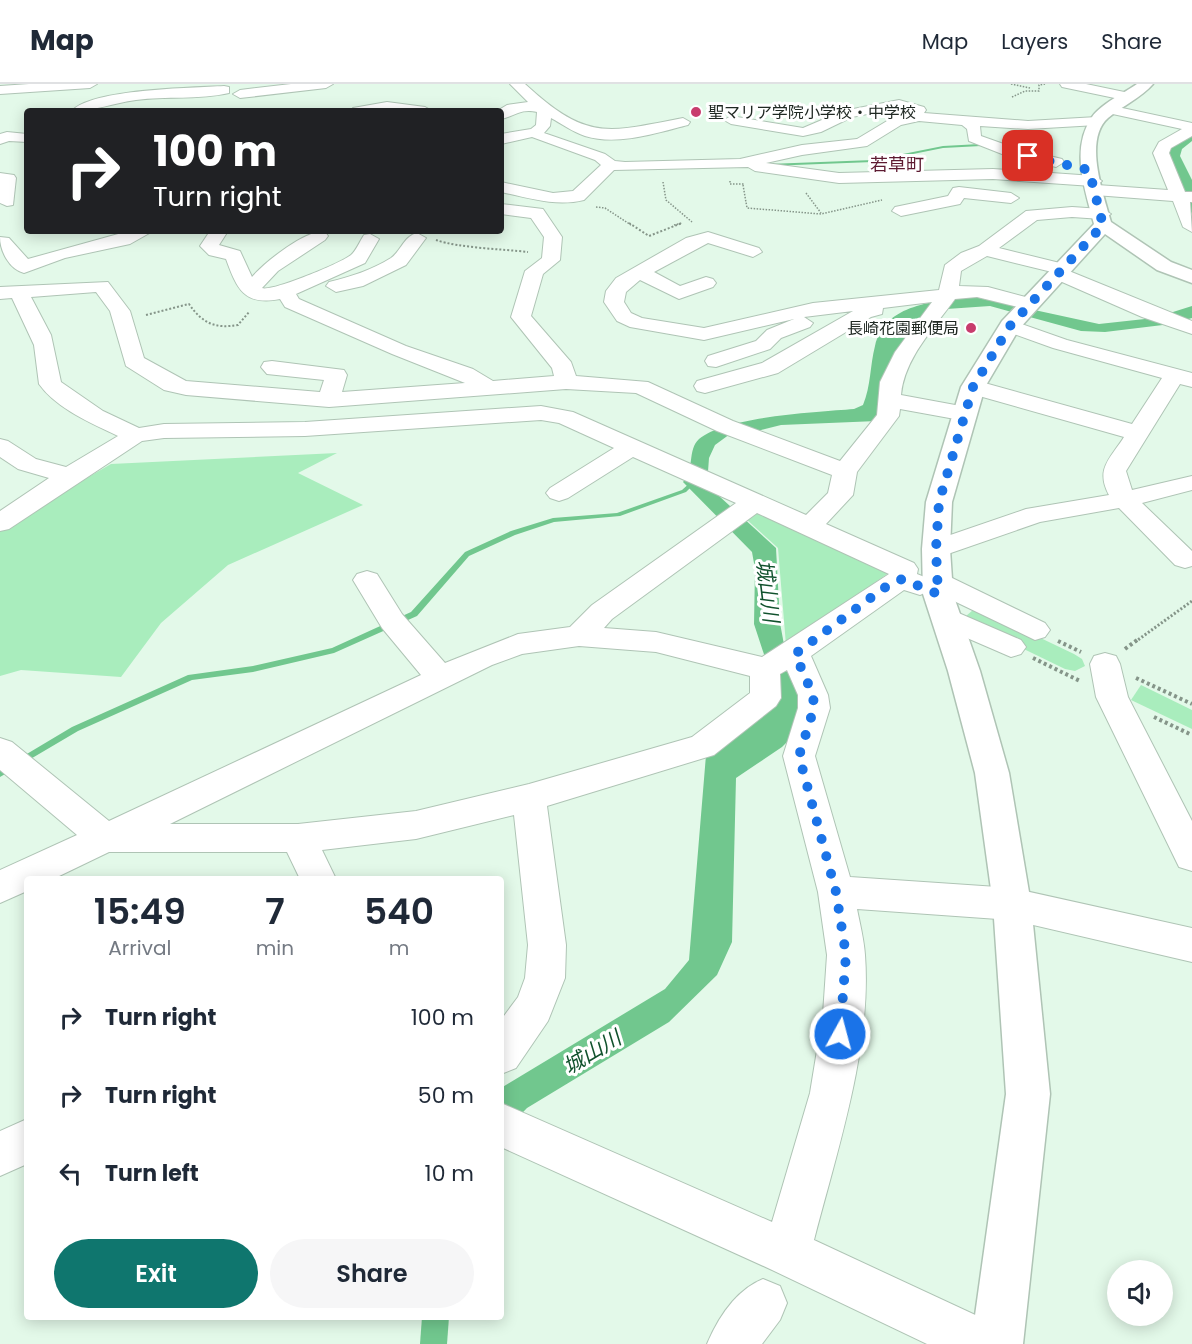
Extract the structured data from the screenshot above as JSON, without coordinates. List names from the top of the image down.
{
  "districts": ["若草町"],
  "water": ["城山川"],
  "places": ["聖マリア学院小学校・中学校", "長崎花園郵便局"],
  "page": {
    "header": "Map",
    "nav": ["Map", "Layers", "Share"],
    "turn": ["100 m", "Turn right"],
    "eta": [
      "15:49",
      "Arrival",
      "7",
      "min",
      "540",
      "m"
    ],
    "list": [
      {
        "name": "Turn right",
        "value": "100 m"
      },
      {
        "name": "Turn right",
        "value": "50 m"
      },
      {
        "name": "Turn left",
        "value": "10 m"
      }
    ],
    "buttons": ["Exit", "Share"]
  }
}
